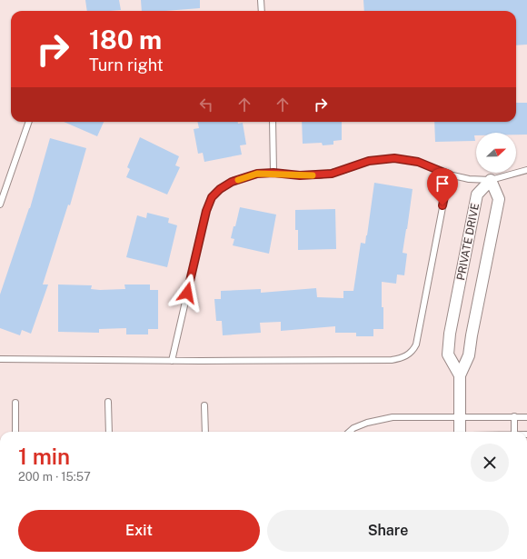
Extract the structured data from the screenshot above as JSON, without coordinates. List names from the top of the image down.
{
  "streets": {
    "street": ["PRIVATE DRIVE"]
  },
  "north": "right",
  "page": {
    "turn": ["180 m", "Turn right"],
    "heading": ["1 min", "200 m · 15:57"],
    "buttons": ["Exit", "Share"]
  }
}
